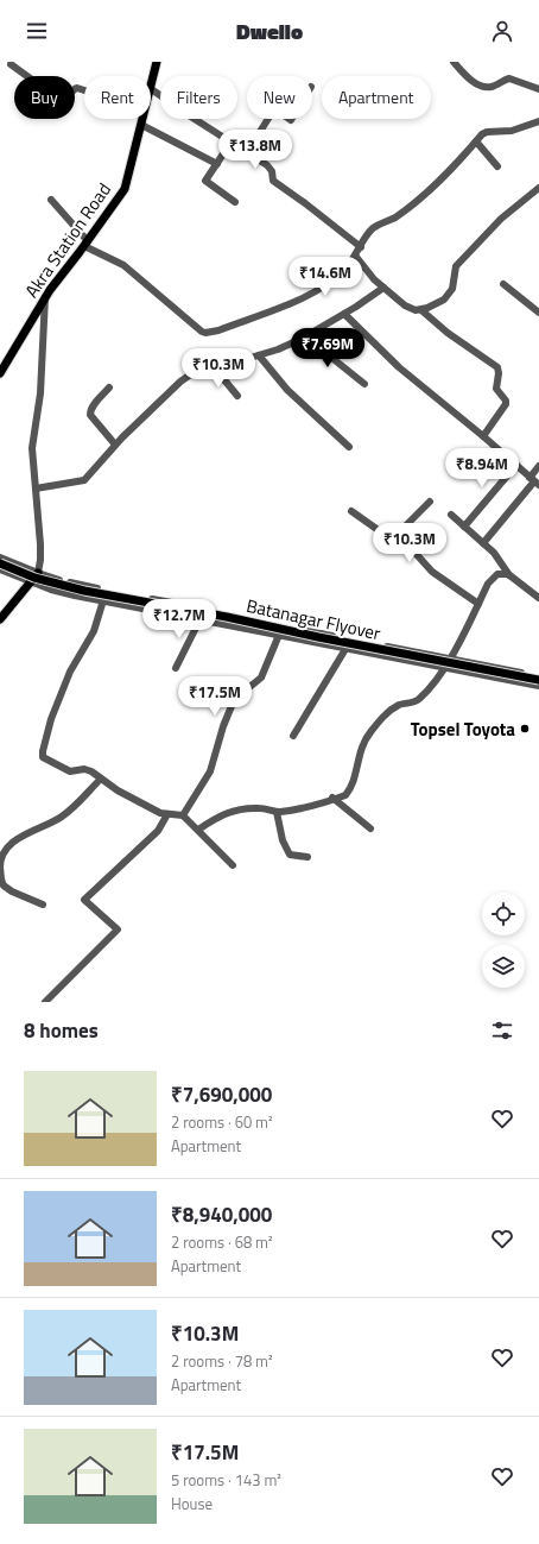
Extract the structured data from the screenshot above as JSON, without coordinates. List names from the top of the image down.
{
  "streets": {
    "main road": ["Akra Station Road", "Batanagar Flyover"]
  },
  "places": ["Topsel Toyota"],
  "page": {
    "header": "Dwello",
    "chip": [
      "Buy",
      "Rent",
      "Filters",
      "New",
      "Apartment"
    ],
    "price": [
      "₹13.8M",
      "₹14.6M",
      "₹7.69M",
      "₹10.3M",
      "₹8.94M",
      "₹10.3M",
      "₹12.7M",
      "₹17.5M"
    ],
    "heading": "8 homes",
    "list": [
      {
        "name": "₹7,690,000",
        "note": "2 rooms · 60 m² · Apartment"
      },
      {
        "name": "₹8,940,000",
        "note": "2 rooms · 68 m² · Apartment"
      },
      {
        "name": "₹10.3M",
        "note": "2 rooms · 78 m² · Apartment"
      },
      {
        "name": "₹17.5M",
        "note": "5 rooms · 143 m² · House"
      }
    ]
  }
}
